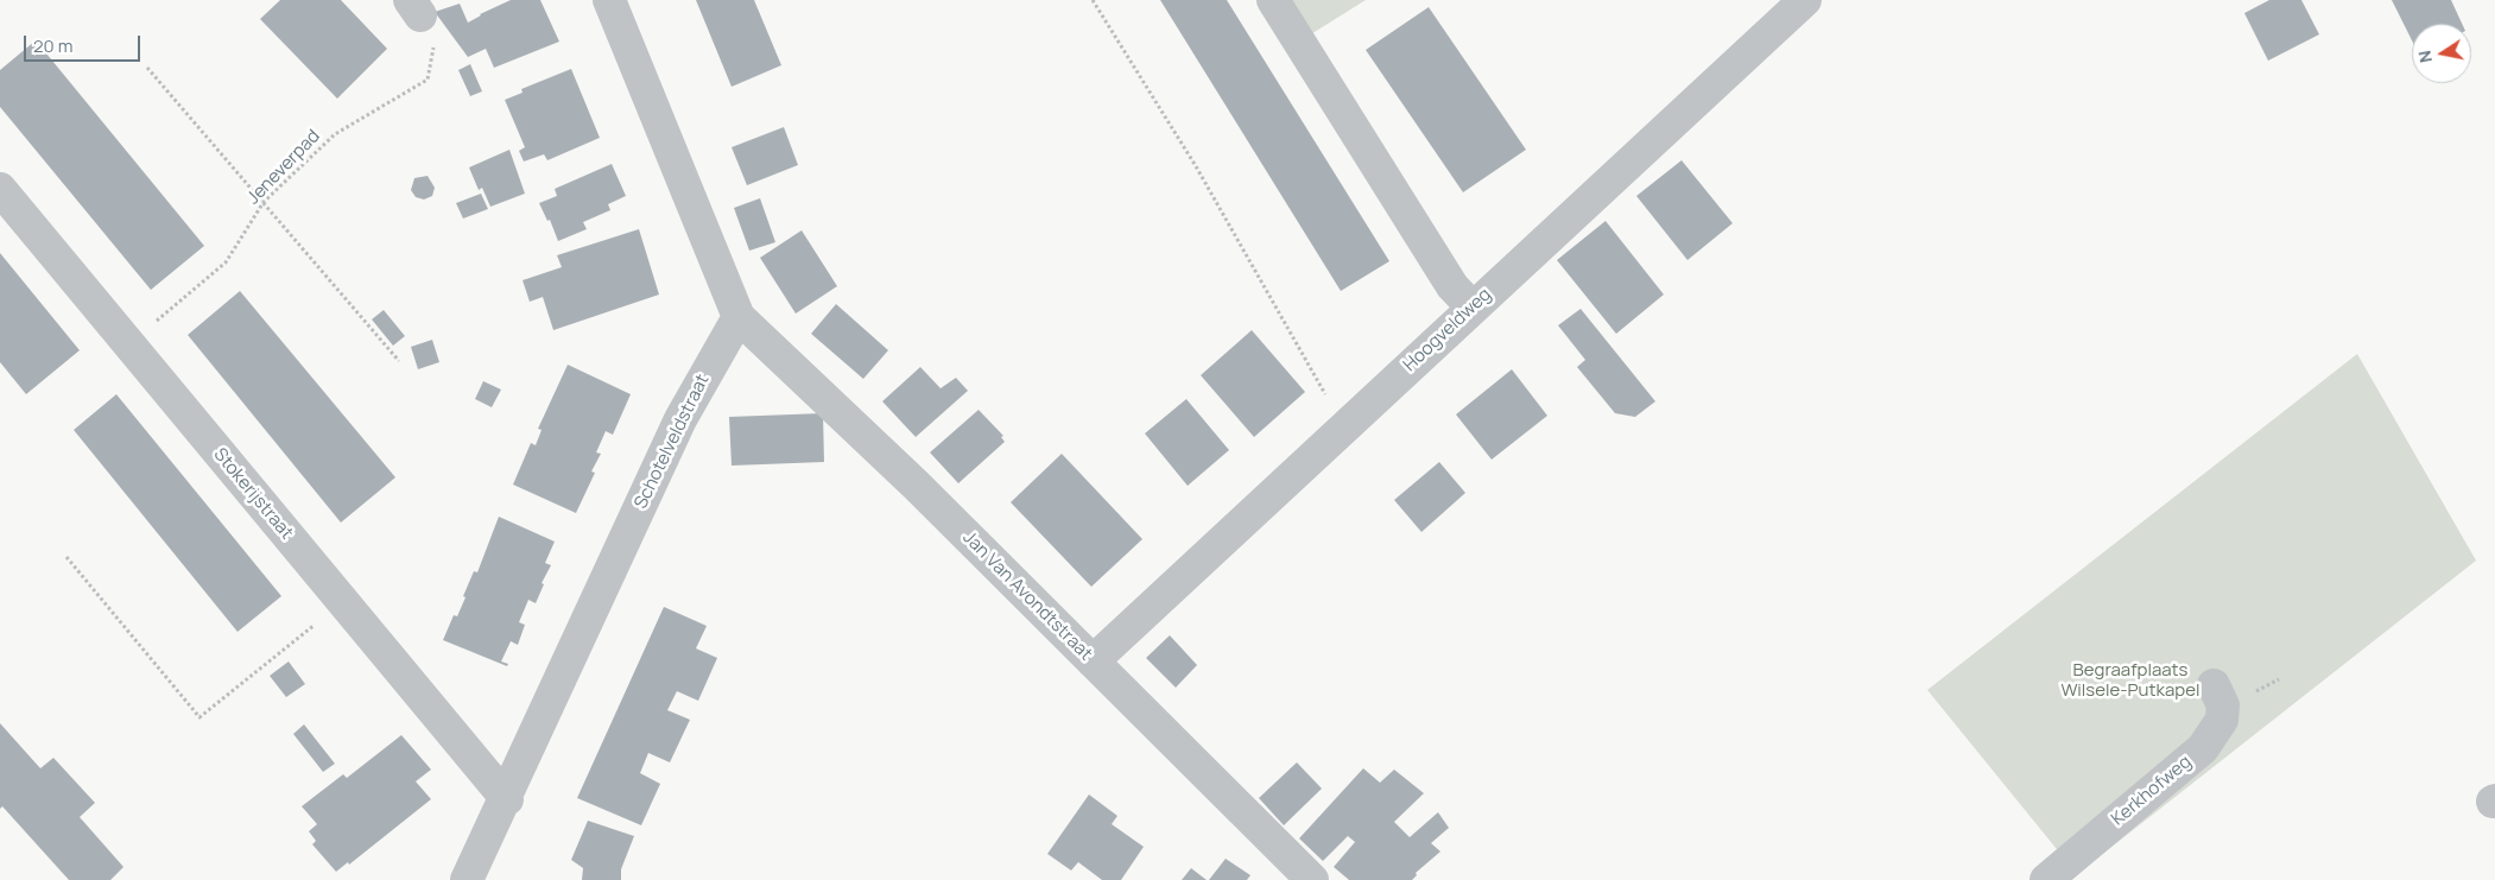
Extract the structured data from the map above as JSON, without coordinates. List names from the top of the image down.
{
  "streets": {
    "street": [
      "Hoogveldweg",
      "Schotelveldstraat",
      "Stokerijstraat",
      "Jan Van Avondtstraat",
      "Kerkhofweg"
    ],
    "path": ["Jeneverpad"]
  },
  "crossings": [
    ["Jeneverpad", "Stokerijstraat"],
    ["Hoogveldweg", "Jan Van Avondtstraat"],
    ["Schotelveldstraat", "Stokerijstraat"],
    ["Schotelveldstraat", "Jan Van Avondtstraat"]
  ],
  "parks": ["Begraafplaats Wilsele-Putkapel"],
  "scale_bar": "20 m",
  "north": "left"
}
